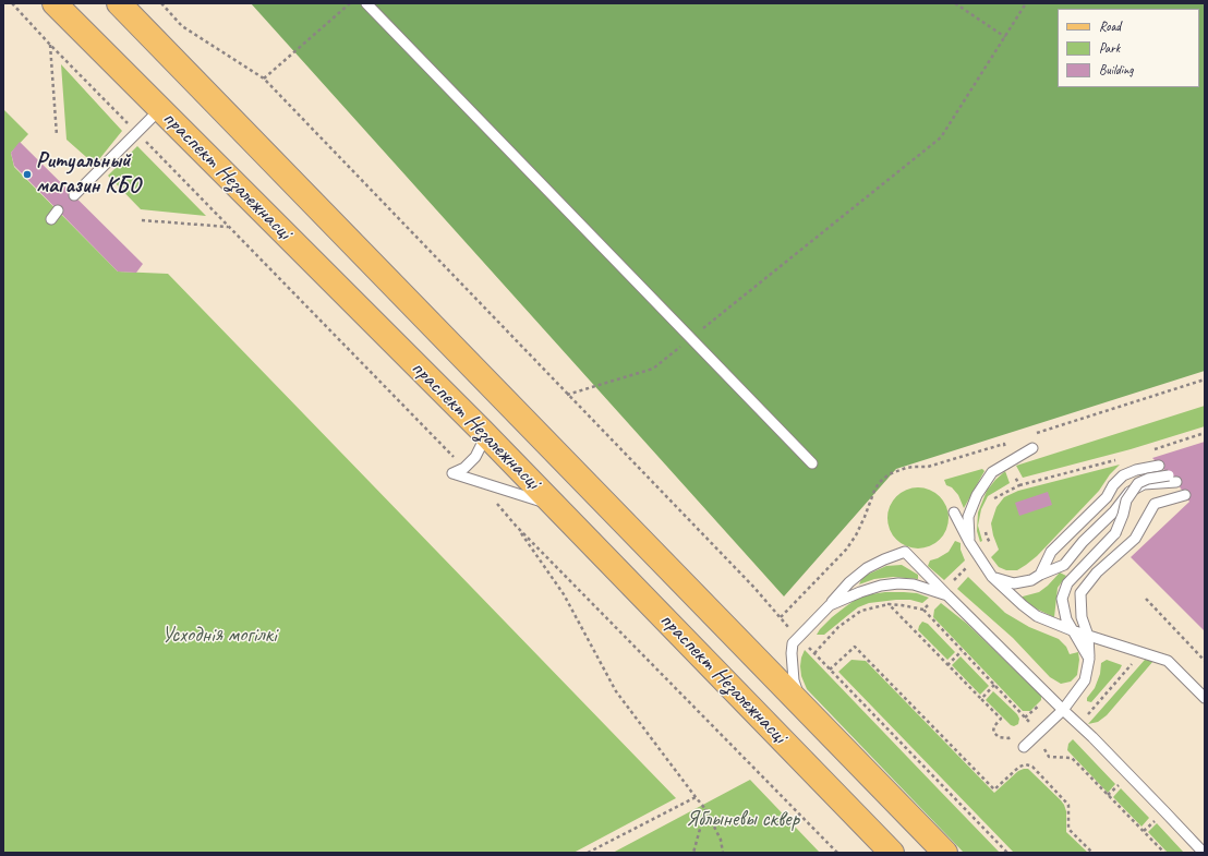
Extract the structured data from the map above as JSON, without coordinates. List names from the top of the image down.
{
  "streets": {
    "main road": ["праспект Незалежнасці"]
  },
  "parks": ["Усходнія могілкі", "Яблыневы сквер"],
  "places": ["Ритуальный магазин КБО"],
  "legend": ["Road", "Park", "Building"]
}
